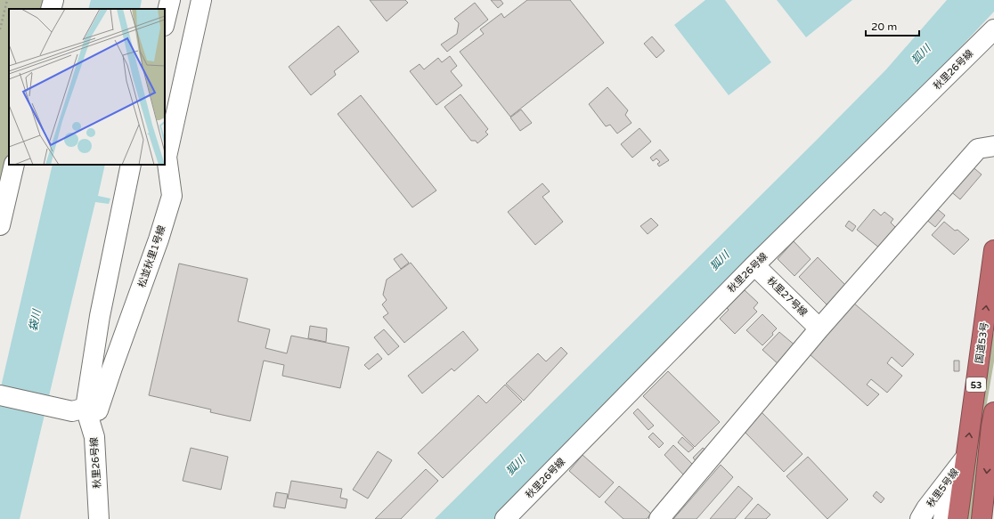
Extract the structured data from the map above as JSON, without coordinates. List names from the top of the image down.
{
  "streets": {
    "highway": ["国道53号", "53"],
    "street": [
      "秋里26号線",
      "松並秋里1号線",
      "秋里27号線",
      "秋里5号線"
    ]
  },
  "crossings": [
    ["秋里26号線", "松並秋里1号線"],
    ["秋里26号線", "秋里27号線"],
    ["国道53号", "秋里5号線"]
  ],
  "one_way": ["国道53号"],
  "water": ["狐川", "袋川"],
  "scale_bar": "20 m"
}
